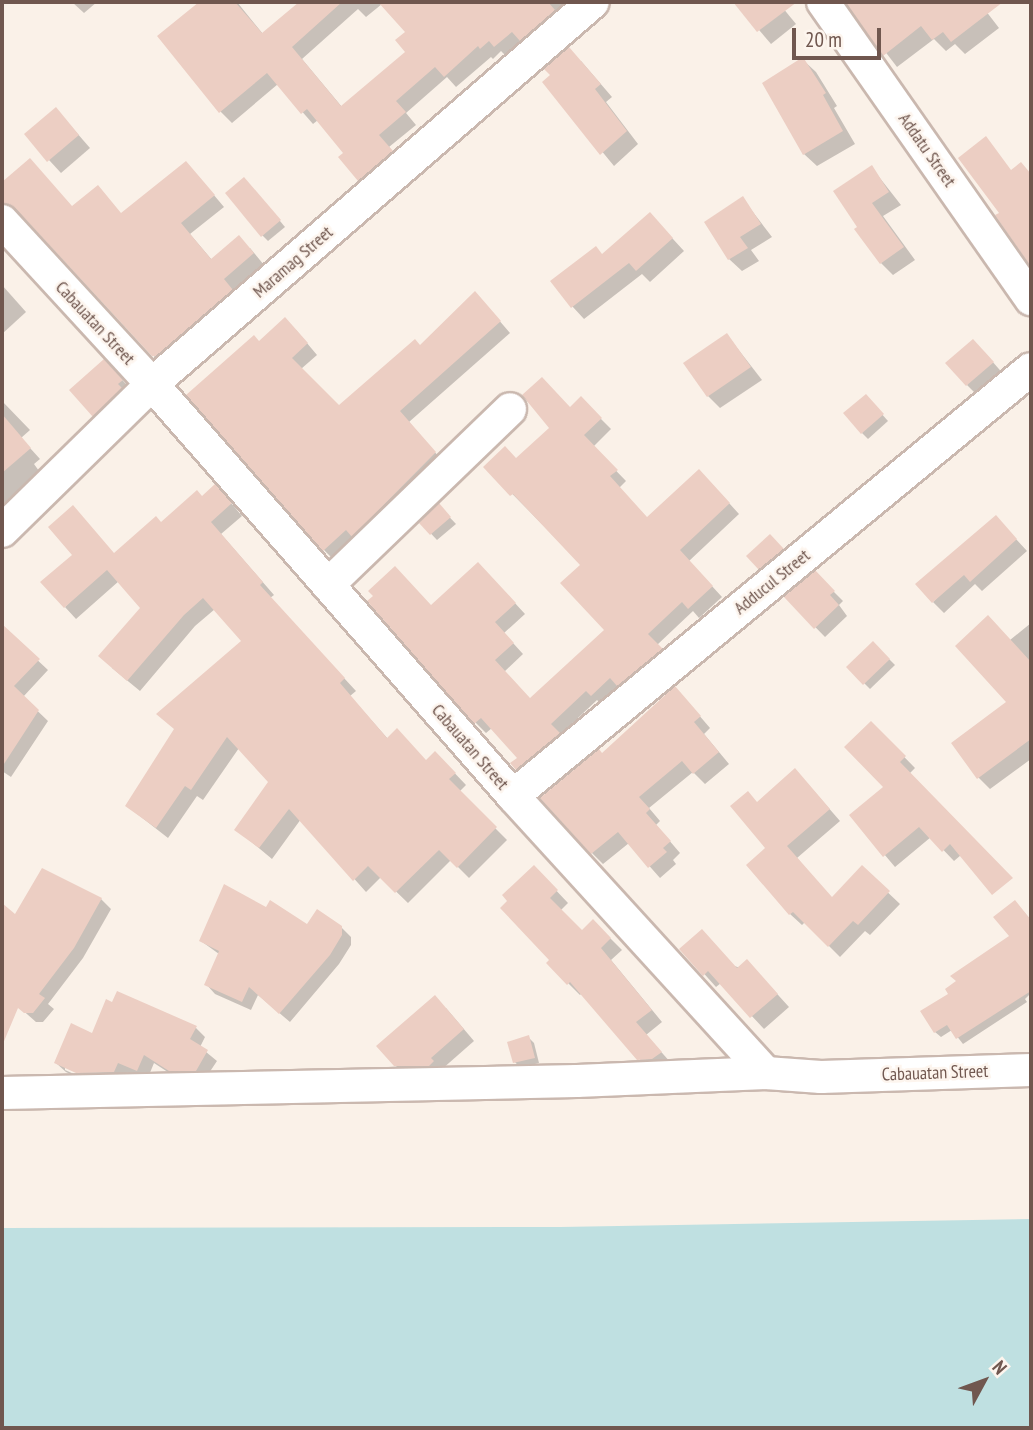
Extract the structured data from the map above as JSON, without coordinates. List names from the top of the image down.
{
  "streets": {
    "street": [
      "Addatu Street",
      "Maramag Street",
      "Cabauatan Street",
      "Adducul Street"
    ]
  },
  "crossings": [
    ["Maramag Street", "Cabauatan Street"],
    ["Cabauatan Street", "Adducul Street"]
  ],
  "scale_bar": "20 m",
  "north": "top right"
}
